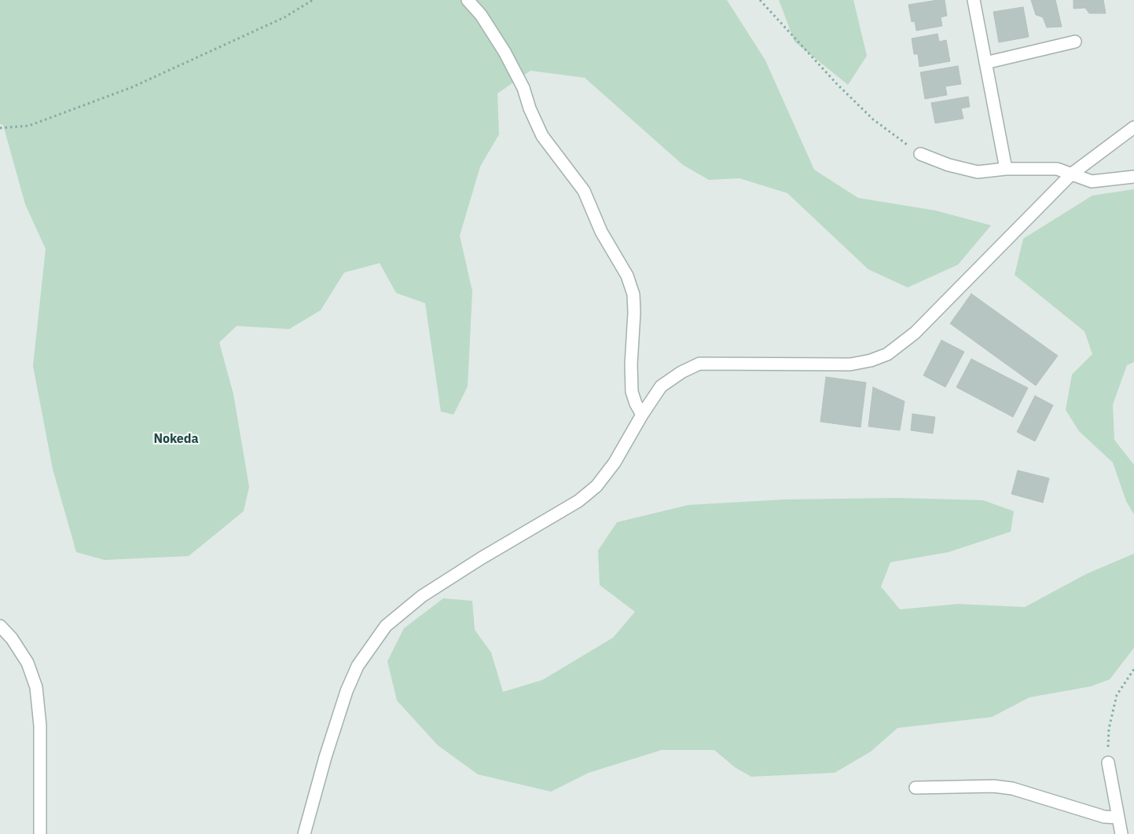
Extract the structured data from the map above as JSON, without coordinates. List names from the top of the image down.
{
  "districts": ["Nokeda"]
}
